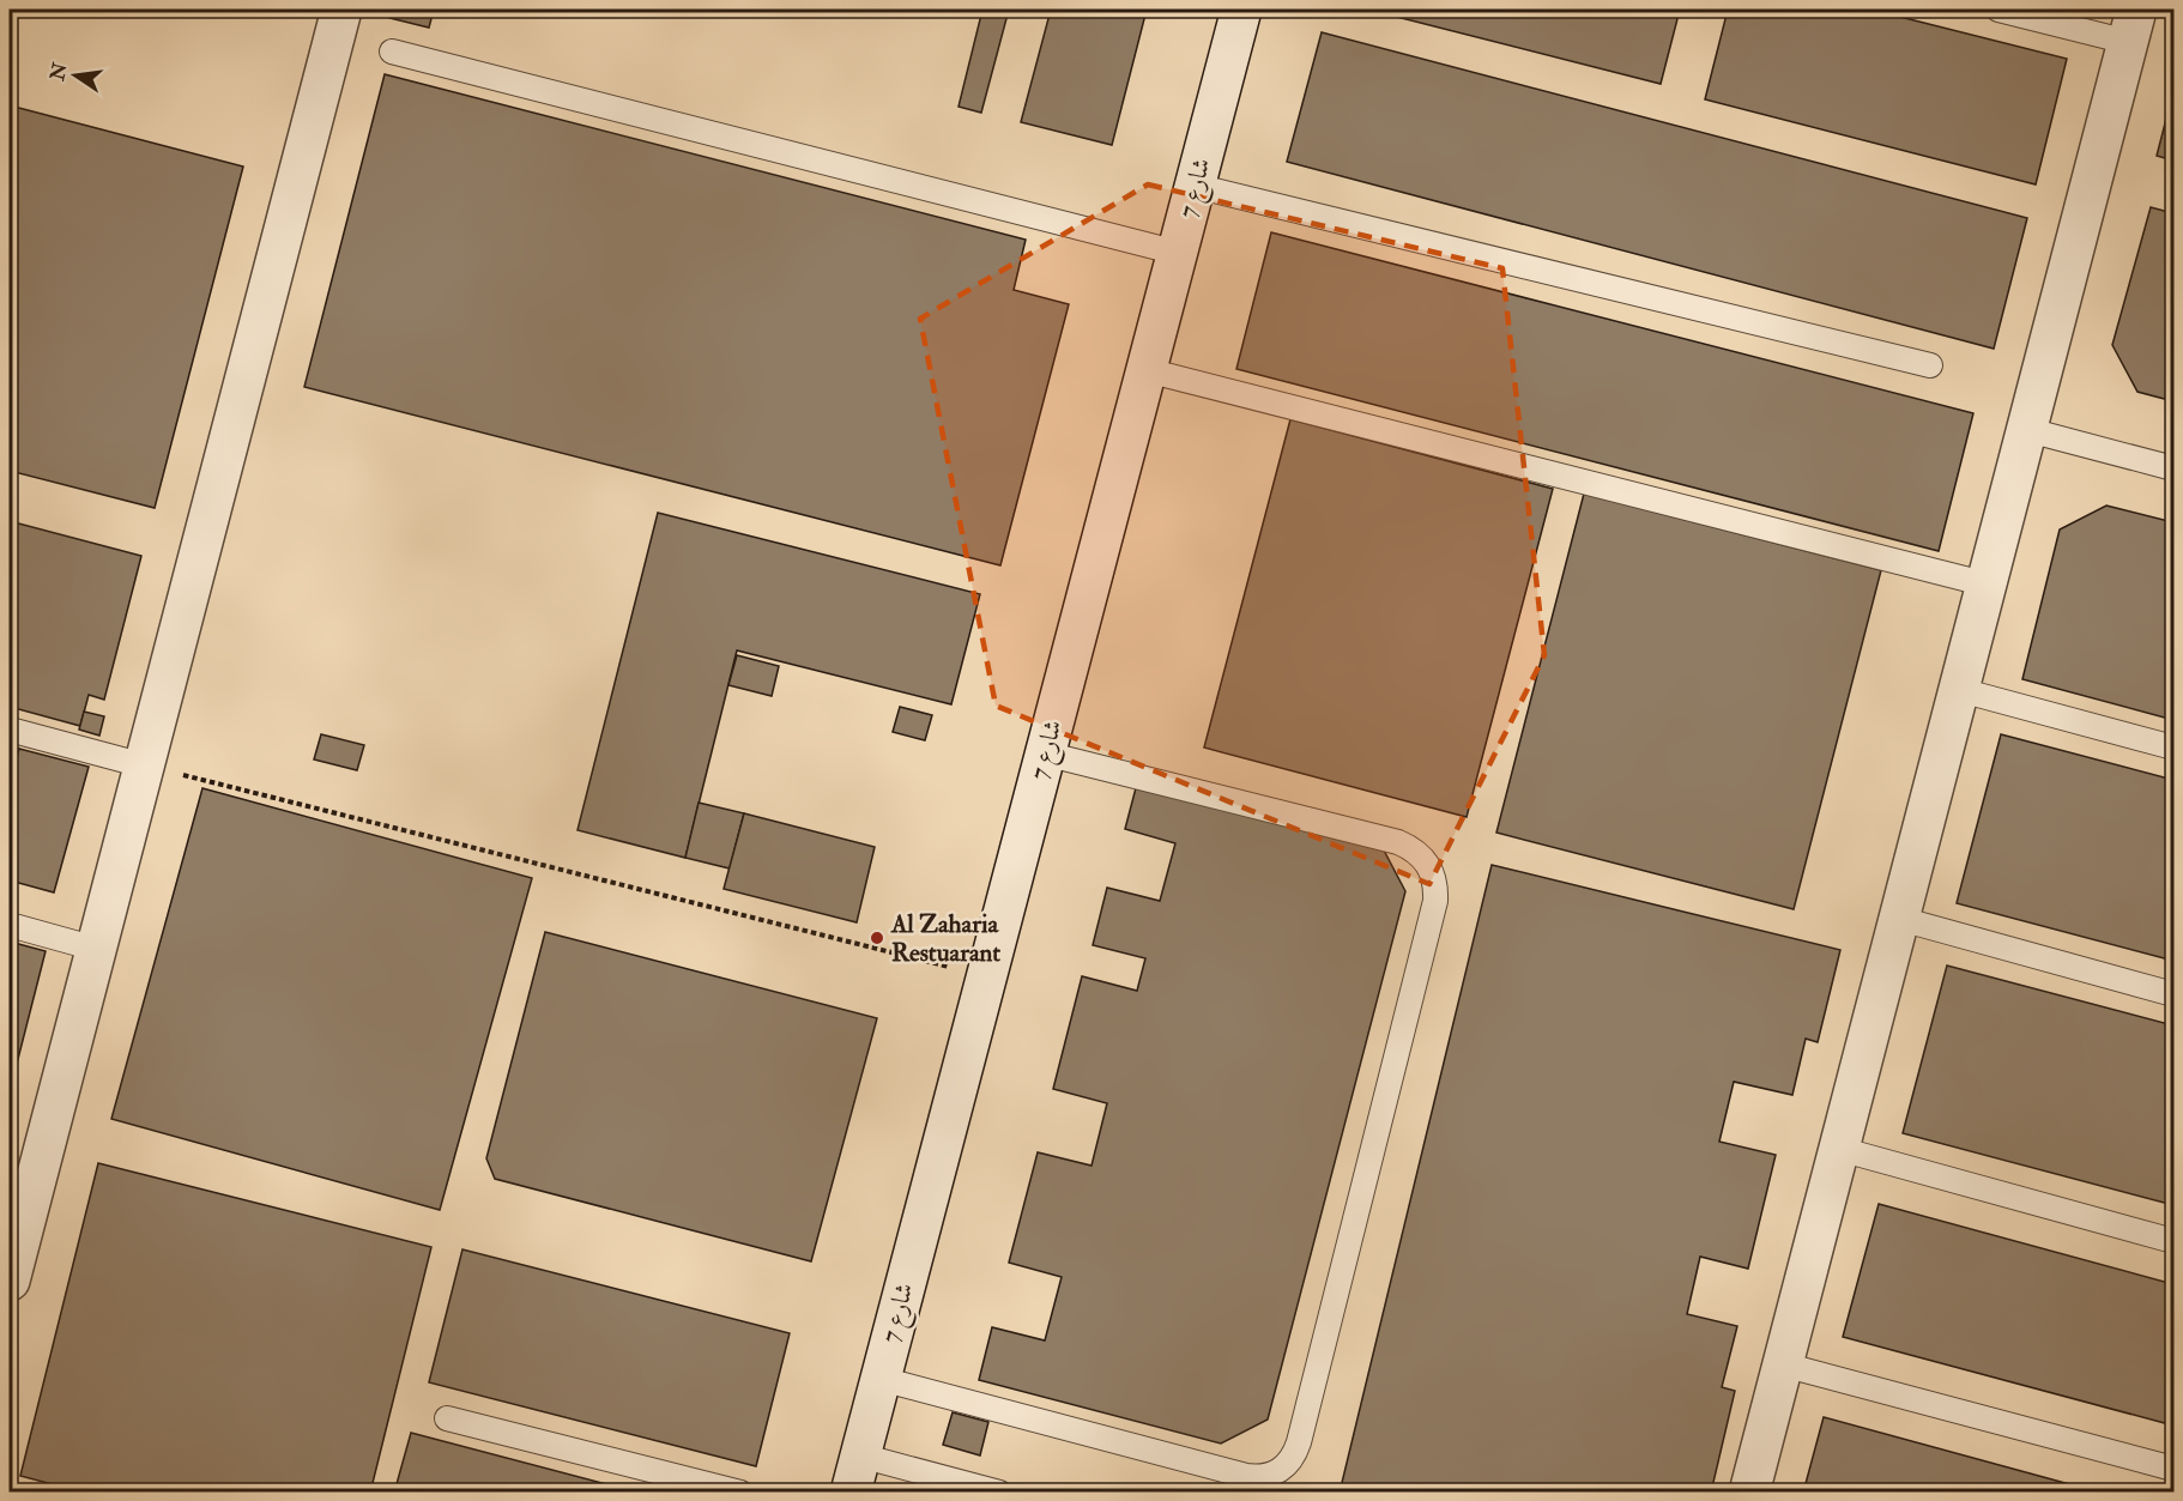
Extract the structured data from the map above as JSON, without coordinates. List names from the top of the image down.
{
  "streets": {
    "street": ["شارع 7"]
  },
  "places": ["Al Zaharia Restuarant"],
  "north": "left"
}
